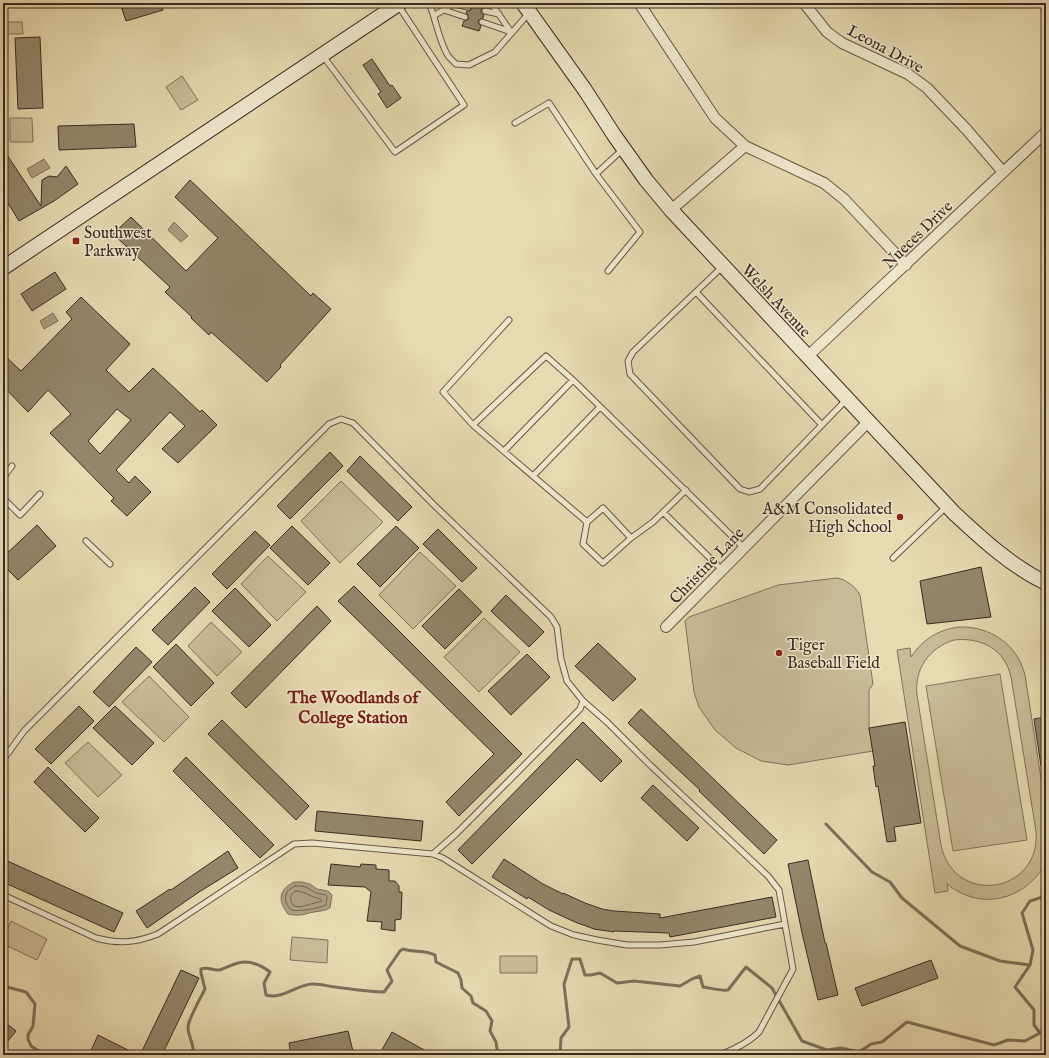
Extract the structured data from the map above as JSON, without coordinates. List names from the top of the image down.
{
  "streets": {
    "main road": ["Welsh Avenue"],
    "street": ["Leona Drive", "Nueces Drive", "Christine Lane"]
  },
  "crossings": [
    ["Leona Drive", "Nueces Drive"],
    ["Nueces Drive", "Welsh Avenue"],
    ["Welsh Avenue", "Christine Lane"]
  ],
  "districts": ["The Woodlands of College Station"],
  "places": {
    "transit": ["Southwest Parkway"],
    "other": ["A&M Consolidated High School", "Tiger Baseball Field"]
  }
}
